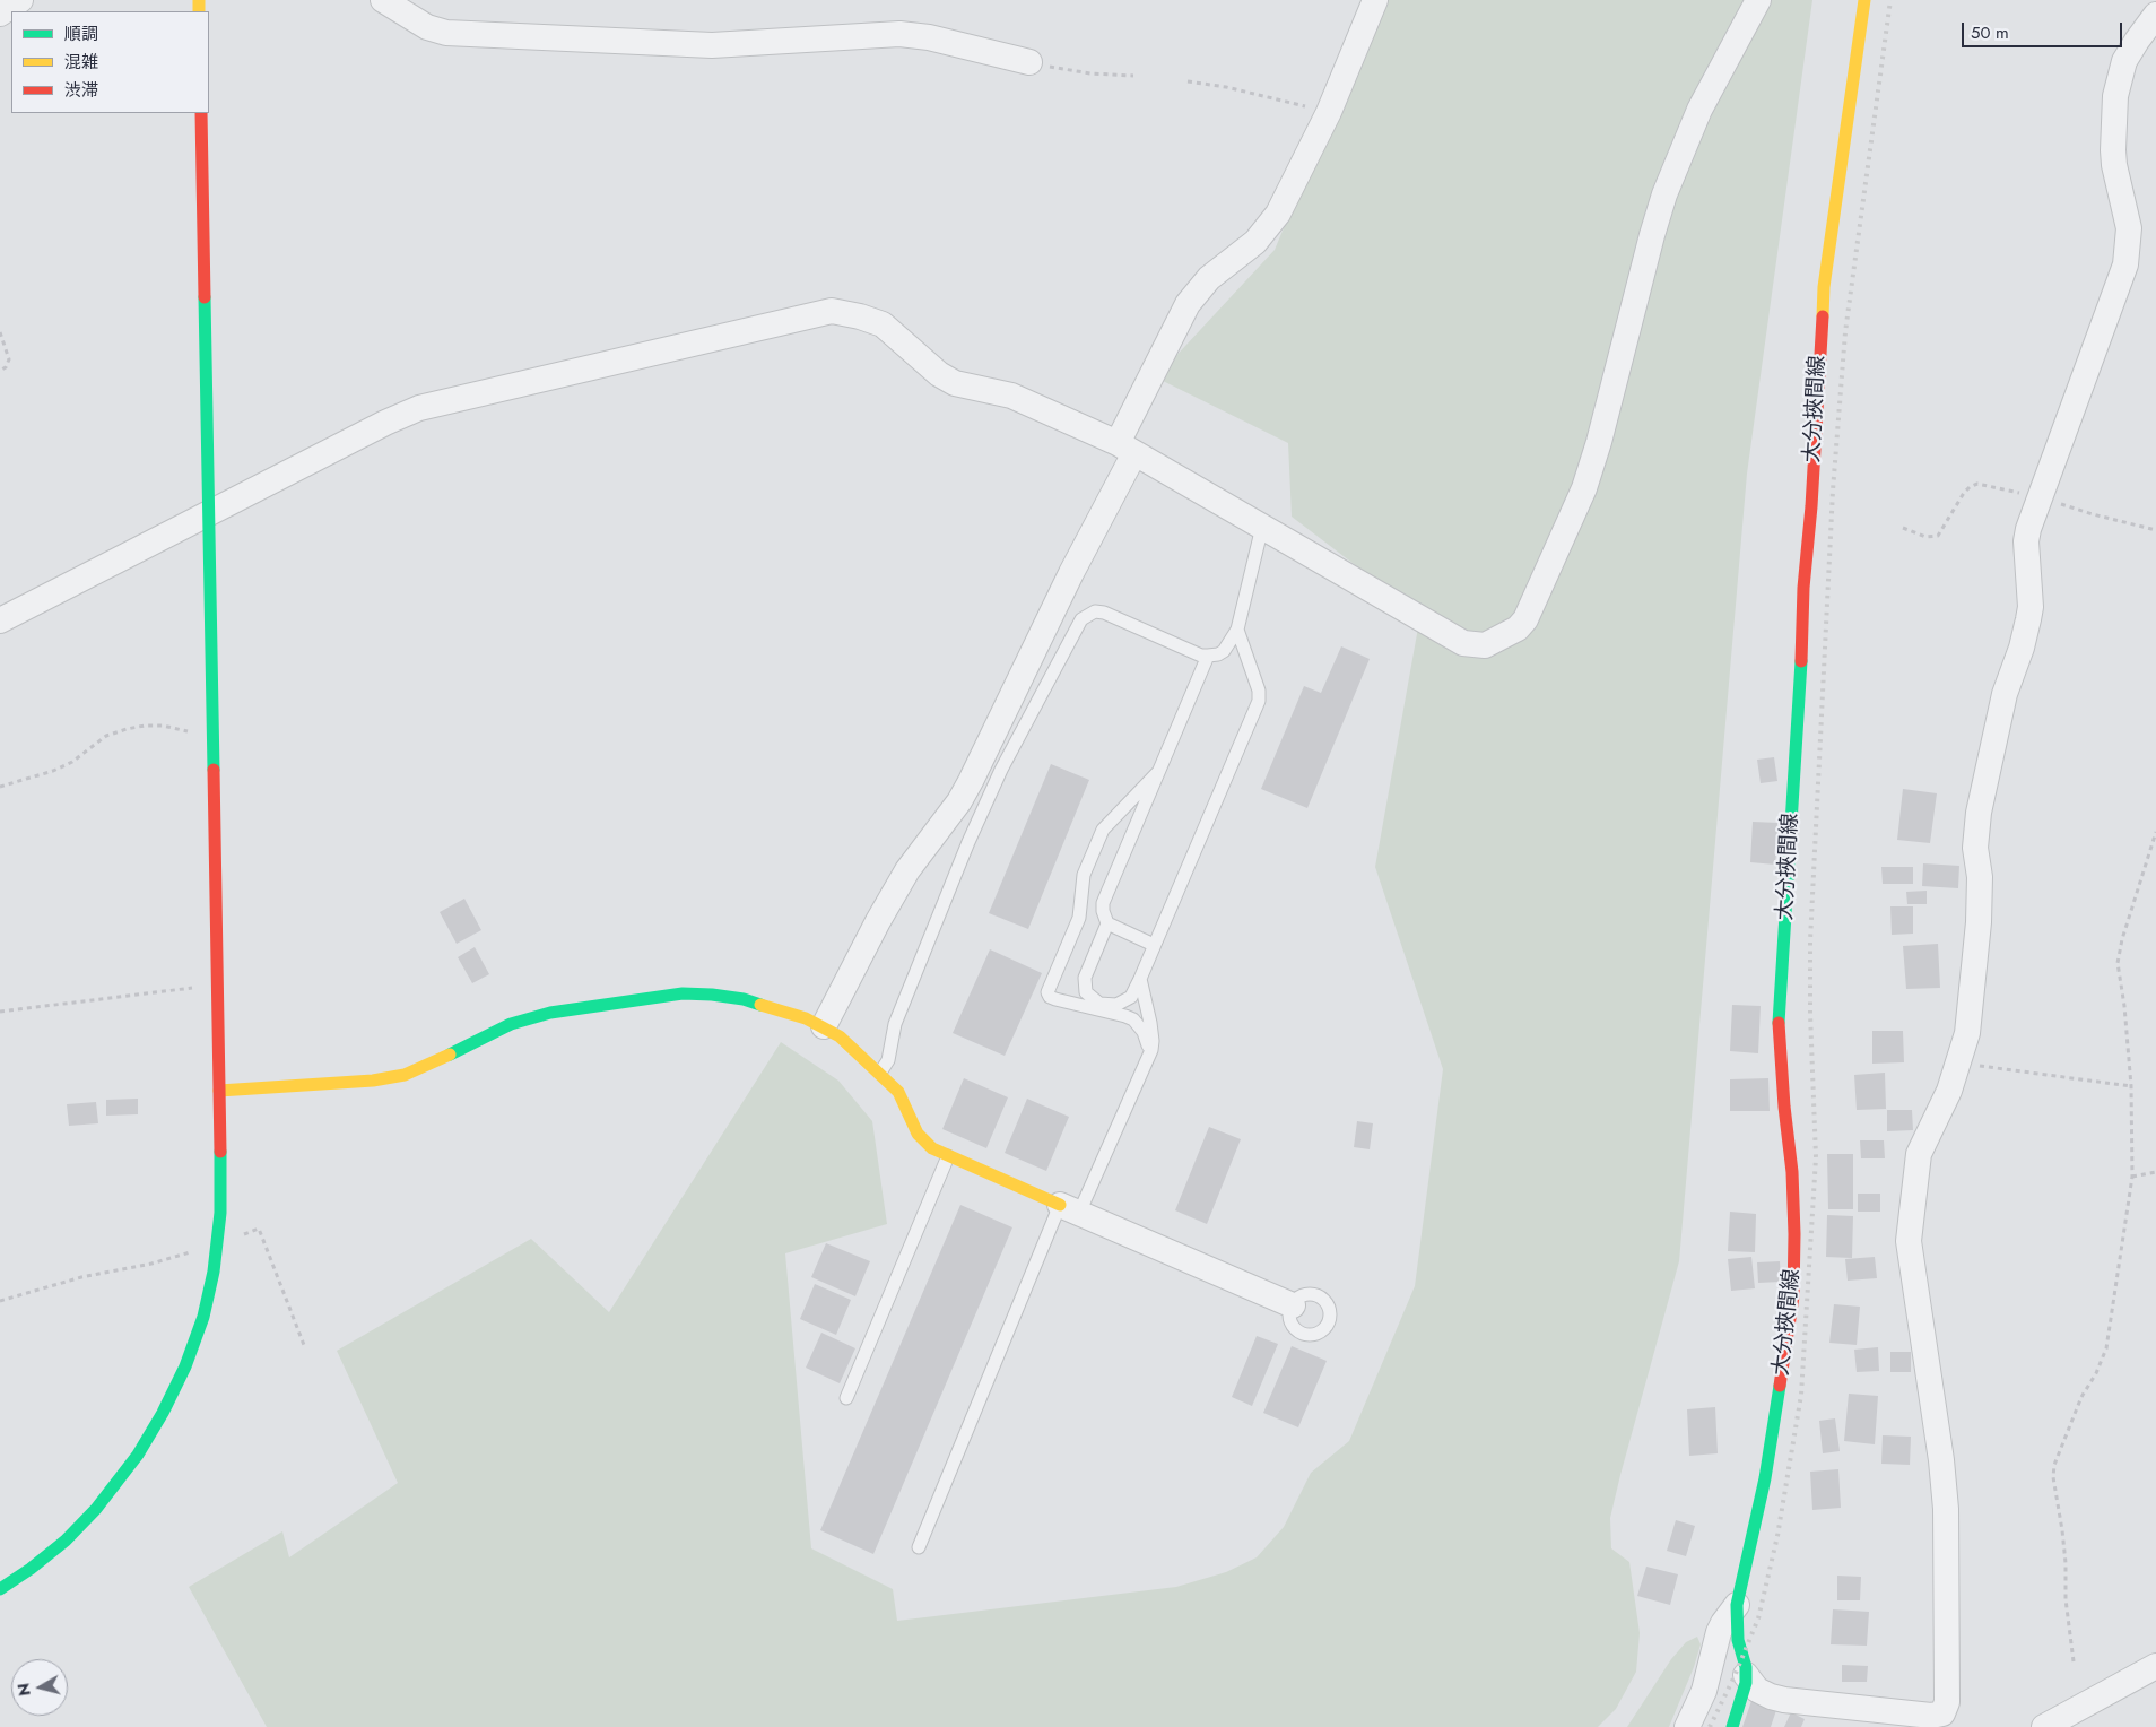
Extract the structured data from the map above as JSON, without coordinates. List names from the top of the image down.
{
  "streets": {
    "street": ["大分挾間線"]
  },
  "legend": ["順調", "混雑", "渋滞"],
  "scale_bar": "50 m",
  "north": "left"
}
